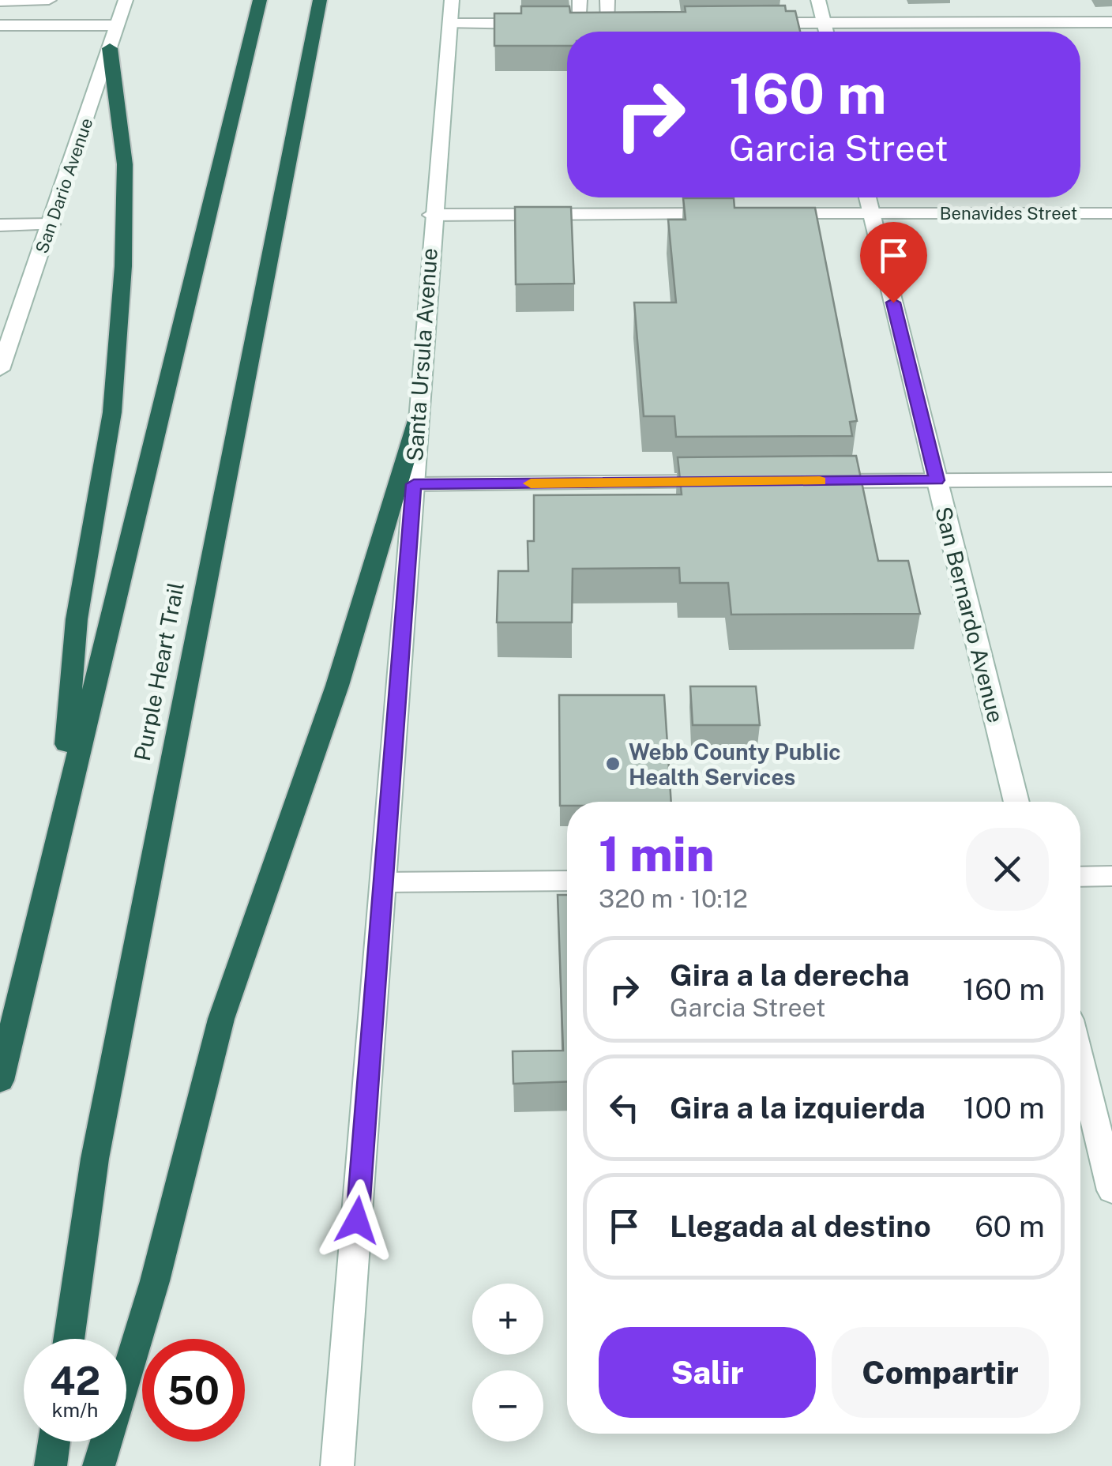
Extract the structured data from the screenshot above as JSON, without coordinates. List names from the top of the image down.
{
  "streets": {
    "highway": ["Purple Heart Trail"],
    "main road": [
      "San Dario Avenue",
      "Benavides Street",
      "Santa Ursula Avenue",
      "San Bernardo Avenue"
    ]
  },
  "crossings": [
    ["Benavides Street", "San Bernardo Avenue"]
  ],
  "places": ["Webb County Public Health Services"],
  "page": {
    "turn": ["160 m", "Garcia Street"],
    "heading": ["1 min", "320 m · 10:12"],
    "list": [
      {
        "name": "Gira a la derecha",
        "note": "Garcia Street",
        "value": "160 m"
      },
      {
        "name": "Gira a la izquierda",
        "value": "100 m"
      },
      {
        "name": "Llegada al destino",
        "value": "60 m"
      }
    ],
    "map_buttons": ["+", "−"],
    "buttons": ["Salir", "Compartir"],
    "speed": "42 km/h",
    "limit": "50"
  }
}
